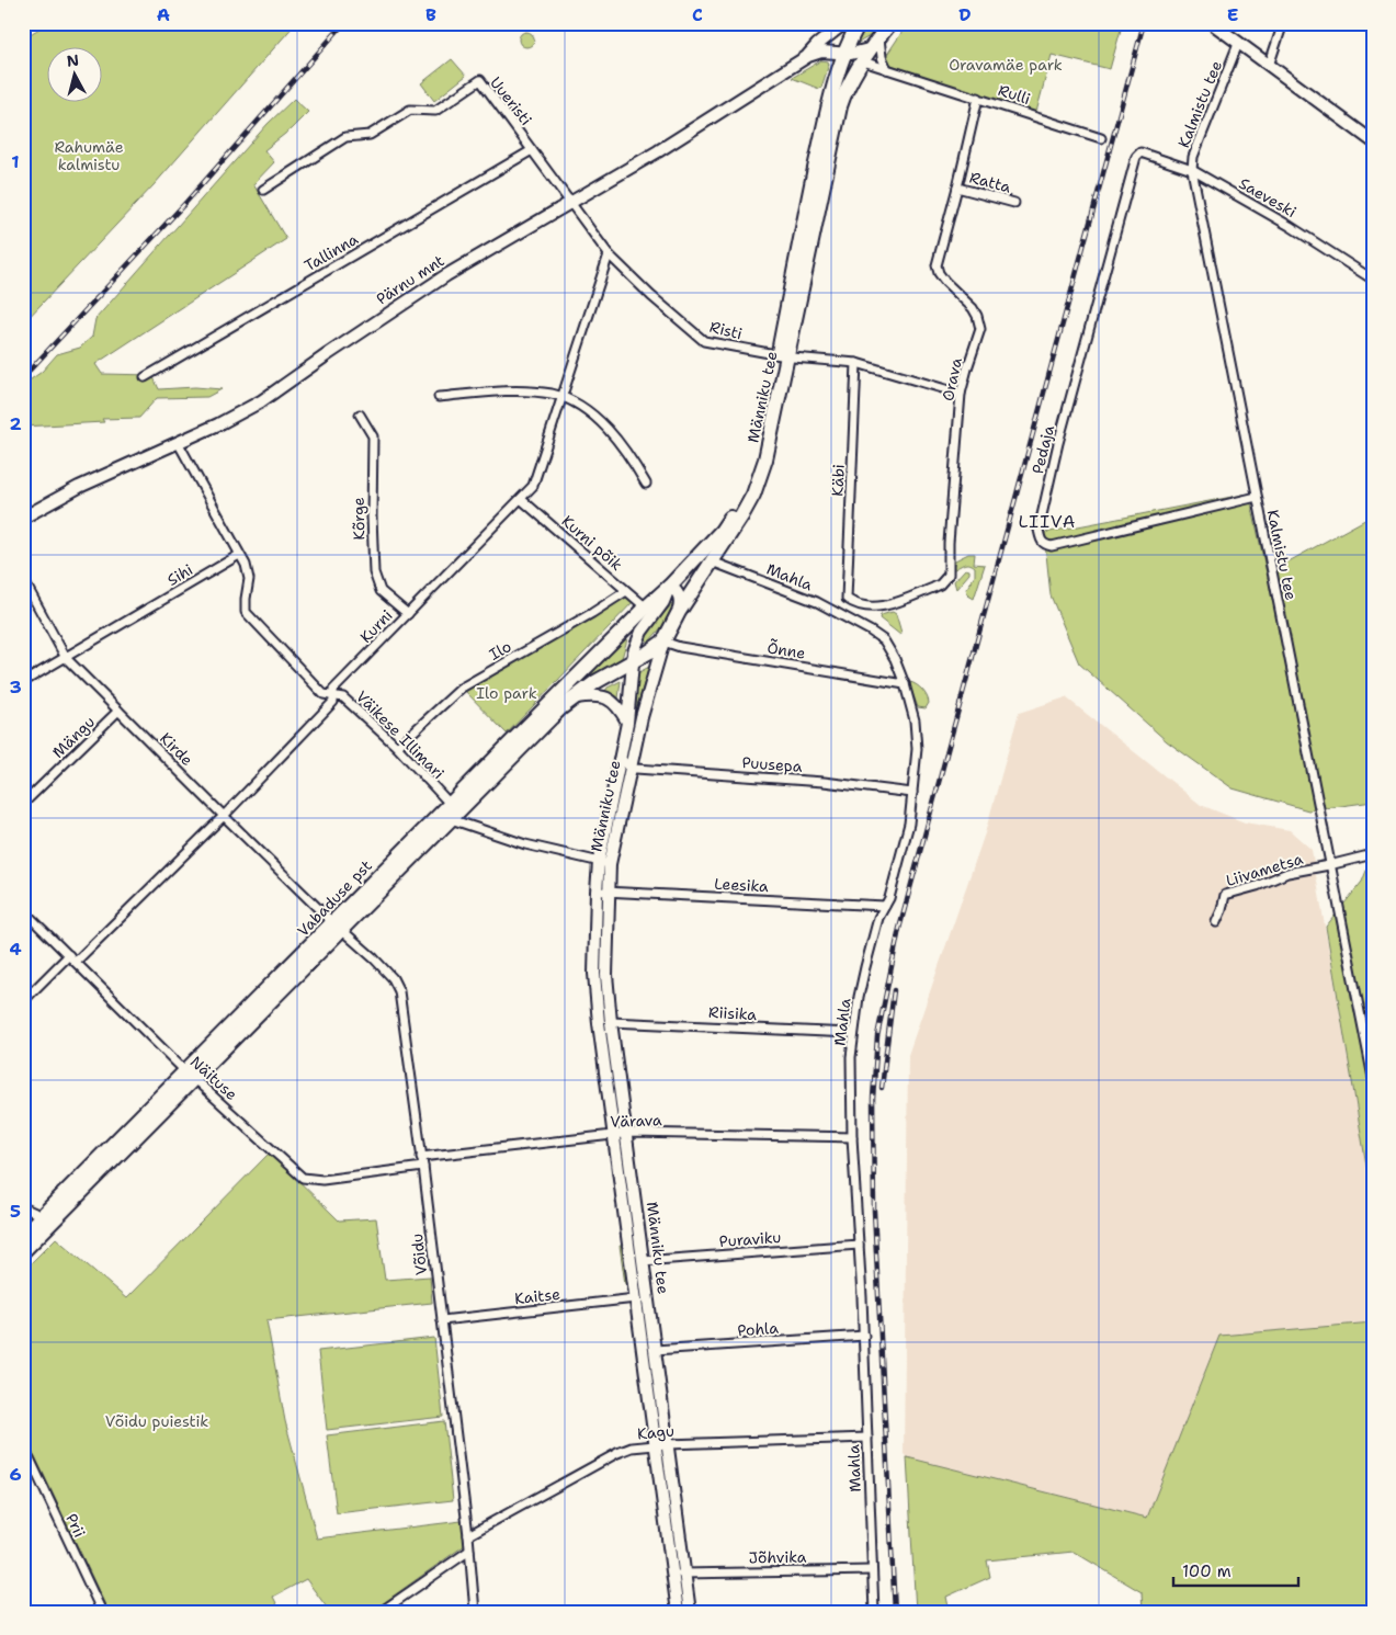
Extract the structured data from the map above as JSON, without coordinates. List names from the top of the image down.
{
  "streets": {
    "highway": ["Männiku tee", "Vabaduse pst"],
    "street": [
      "Rulli",
      "Uueristi",
      "Kalmistu tee",
      "Ratta",
      "Saeveski",
      "Tallinna",
      "Pärnu mnt",
      "Risti",
      "Orava",
      "Pedaja",
      "Käbi",
      "Kõrge",
      "Kurni põik",
      "Sihi",
      "Mahla",
      "Kurni",
      "Ilo",
      "Õnne",
      "Väikese Illimari",
      "Mängu",
      "Kirde",
      "Puusepa",
      "Liivametsa",
      "Leesika",
      "Riisika",
      "Näituse",
      "Värava",
      "Puraviku",
      "Võidu",
      "Kaitse",
      "Pohla",
      "Kagu",
      "Prii",
      "Jõhvika"
    ]
  },
  "crossings": [
    ["Rulli", "Pärnu mnt"],
    ["Rulli", "Orava"],
    ["Rulli", "Männiku tee"],
    ["Uueristi", "Tallinna"],
    ["Uueristi", "Pärnu mnt"],
    ["Uueristi", "Risti"],
    ["Kalmistu tee", "Saeveski"],
    ["Kalmistu tee", "Pedaja"],
    ["Kalmistu tee", "Liivametsa"],
    ["Ratta", "Orava"],
    ["Saeveski", "Pedaja"],
    ["Pärnu mnt", "Risti"],
    ["Pärnu mnt", "Männiku tee"],
    ["Risti", "Orava"],
    ["Risti", "Männiku tee"],
    ["Risti", "Käbi"],
    ["Risti", "Kurni"],
    ["Orava", "Käbi"],
    ["Männiku tee", "Mahla"],
    ["Männiku tee", "Õnne"],
    ["Männiku tee", "Puusepa"],
    ["Männiku tee", "Leesika"],
    ["Männiku tee", "Vabaduse pst"],
    ["Männiku tee", "Riisika"],
    ["Männiku tee", "Värava"],
    ["Männiku tee", "Puraviku"],
    ["Männiku tee", "Kaitse"],
    ["Männiku tee", "Pohla"],
    ["Männiku tee", "Kagu"],
    ["Männiku tee", "Jõhvika"],
    ["Kõrge", "Kurni"],
    ["Kurni põik", "Kurni"],
    ["Kurni põik", "Ilo"],
    ["Kurni põik", "Vabaduse pst"],
    ["Sihi", "Väikese Illimari"],
    ["Sihi", "Kirde"],
    ["Mahla", "Õnne"],
    ["Mahla", "Puusepa"],
    ["Mahla", "Leesika"],
    ["Mahla", "Riisika"],
    ["Mahla", "Värava"],
    ["Mahla", "Puraviku"],
    ["Mahla", "Pohla"],
    ["Mahla", "Kagu"],
    ["Mahla", "Jõhvika"],
    ["Kurni", "Väikese Illimari"],
    ["Kurni", "Kirde"],
    ["Kurni", "Näituse"],
    ["Ilo", "Väikese Illimari"],
    ["Õnne", "Vabaduse pst"],
    ["Väikese Illimari", "Vabaduse pst"],
    ["Mängu", "Kirde"],
    ["Kirde", "Vabaduse pst"],
    ["Kirde", "Võidu"],
    ["Vabaduse pst", "Näituse"],
    ["Vabaduse pst", "Võidu"],
    ["Näituse", "Võidu"],
    ["Värava", "Võidu"],
    ["Võidu", "Kaitse"],
    ["Võidu", "Kagu"]
  ],
  "districts": ["LIIVA"],
  "parks": [
    "Oravamäe park",
    "Rahumäe kalmistu",
    "Ilo park",
    "Võidu puiestik"
  ],
  "scale_bar": "100 m",
  "north": "top",
  "grid": {
    "columns": [
      "A",
      "B",
      "C",
      "D",
      "E"
    ],
    "rows": [
      "1",
      "2",
      "3",
      "4",
      "5",
      "6"
    ]
  }
}
